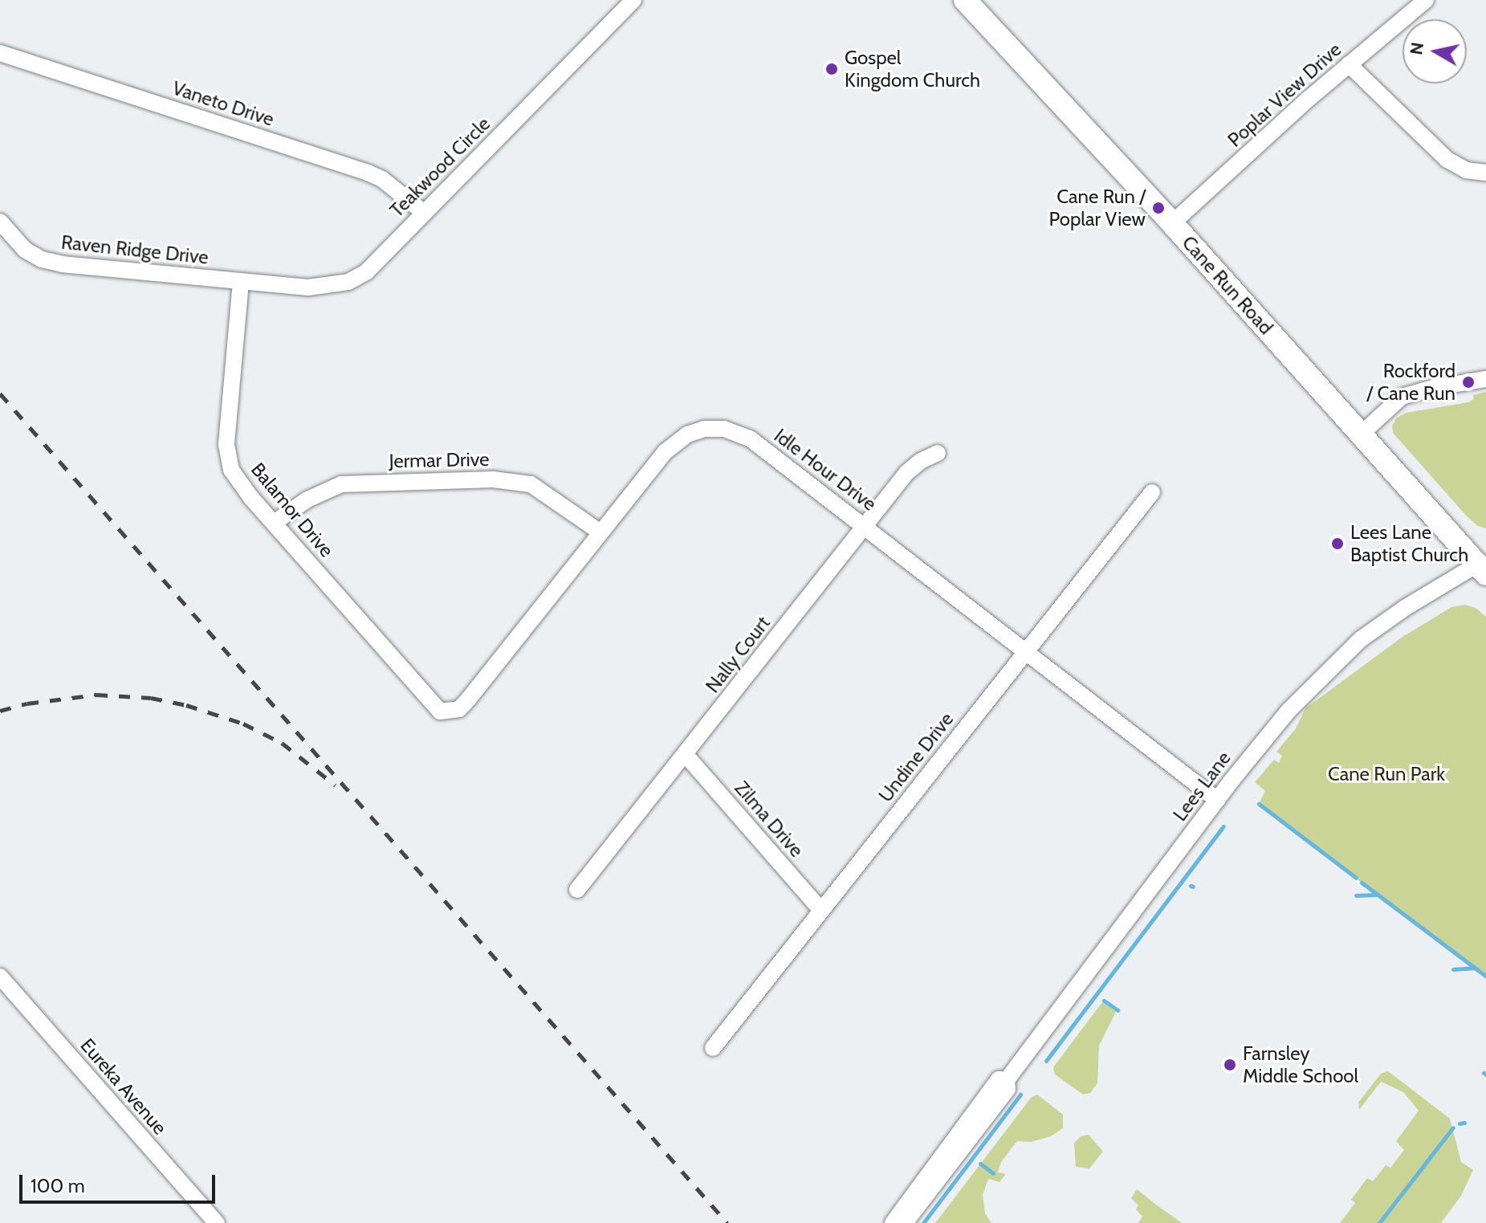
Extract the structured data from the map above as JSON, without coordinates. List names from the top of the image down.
{
  "streets": {
    "highway": ["Cane Run Road"],
    "street": [
      "Poplar View Drive",
      "Vaneto Drive",
      "Teakwood Circle",
      "Raven Ridge Drive",
      "Jermar Drive",
      "Idle Hour Drive",
      "Balamor Drive",
      "Nally Court",
      "Undine Drive",
      "Lees Lane",
      "Zilma Drive",
      "Eureka Avenue"
    ]
  },
  "crossings": [
    ["Poplar View Drive", "Cane Run Road"],
    ["Vaneto Drive", "Teakwood Circle"],
    ["Teakwood Circle", "Raven Ridge Drive"],
    ["Teakwood Circle", "Balamor Drive"],
    ["Raven Ridge Drive", "Balamor Drive"],
    ["Cane Run Road", "Lees Lane"],
    ["Jermar Drive", "Idle Hour Drive"],
    ["Jermar Drive", "Balamor Drive"],
    ["Idle Hour Drive", "Balamor Drive"],
    ["Idle Hour Drive", "Nally Court"],
    ["Idle Hour Drive", "Undine Drive"],
    ["Idle Hour Drive", "Lees Lane"],
    ["Nally Court", "Zilma Drive"],
    ["Undine Drive", "Zilma Drive"]
  ],
  "parks": ["Cane Run Park"],
  "places": [
    "Gospel Kingdom Church",
    "Cane Run / Poplar View",
    "Rockford / Cane Run",
    "Lees Lane Baptist Church",
    "Farnsley Middle School"
  ],
  "scale_bar": "100 m",
  "north": "left"
}
